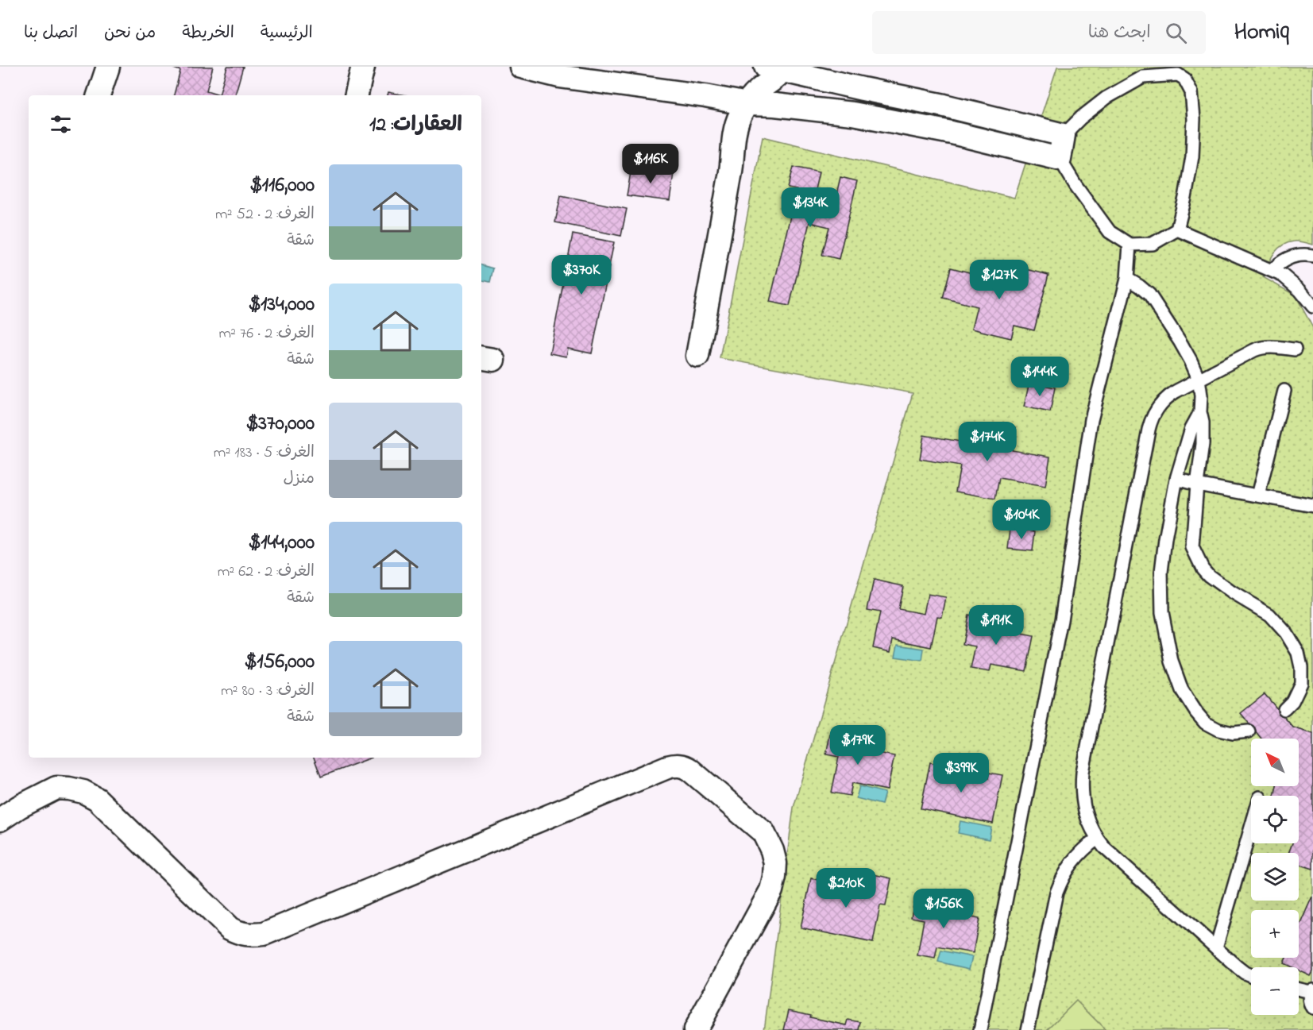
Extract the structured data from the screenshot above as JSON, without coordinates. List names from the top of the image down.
{
  "north": "top left",
  "page": {
    "header": "Homiq",
    "search": "ابحث هنا",
    "nav": [
      "الرئيسية",
      "الخريطة",
      "من نحن",
      "اتصل بنا"
    ],
    "heading": "العقارات: 12",
    "price": [
      "$116K",
      "$134K",
      "$370K",
      "$127K",
      "$144K",
      "$174K",
      "$104K",
      "$191K",
      "$179K",
      "$399K",
      "$210K",
      "$156K"
    ],
    "list": [
      {
        "name": "$116,000",
        "note": "الغرف: 2 · 52 m² · شقة"
      },
      {
        "name": "$134,000",
        "note": "الغرف: 2 · 76 m² · شقة"
      },
      {
        "name": "$370,000",
        "note": "الغرف: 5 · 183 m² · منزل"
      },
      {
        "name": "$144,000",
        "note": "الغرف: 2 · 62 m² · شقة"
      },
      {
        "name": "$156,000",
        "note": "الغرف: 3 · 80 m² · شقة"
      }
    ],
    "map_buttons": ["+", "−"]
  }
}
